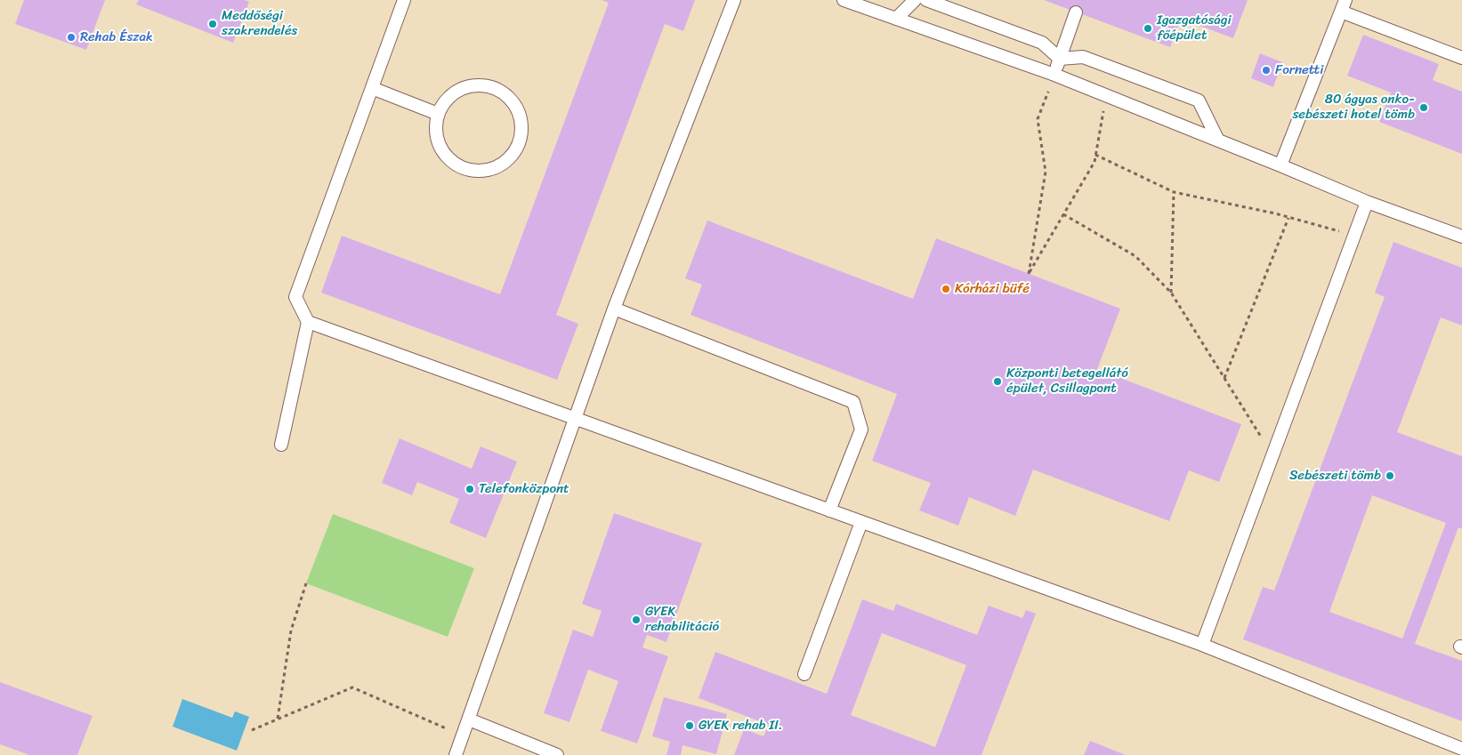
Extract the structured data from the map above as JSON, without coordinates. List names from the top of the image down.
{
  "places": [
    "Meddőségi szakrendelés",
    "Igazgatósági főépület",
    "Rehab Észak",
    "Fornetti",
    "80 ágyas onko- sebészeti hotel tömb",
    "Kórházi büfé",
    "Központi betegellátó épület, Csillagpont",
    "Sebészeti tömb",
    "Telefonközpont",
    "GYEK rehabilitáció",
    "GYEK rehab II."
  ]
}
